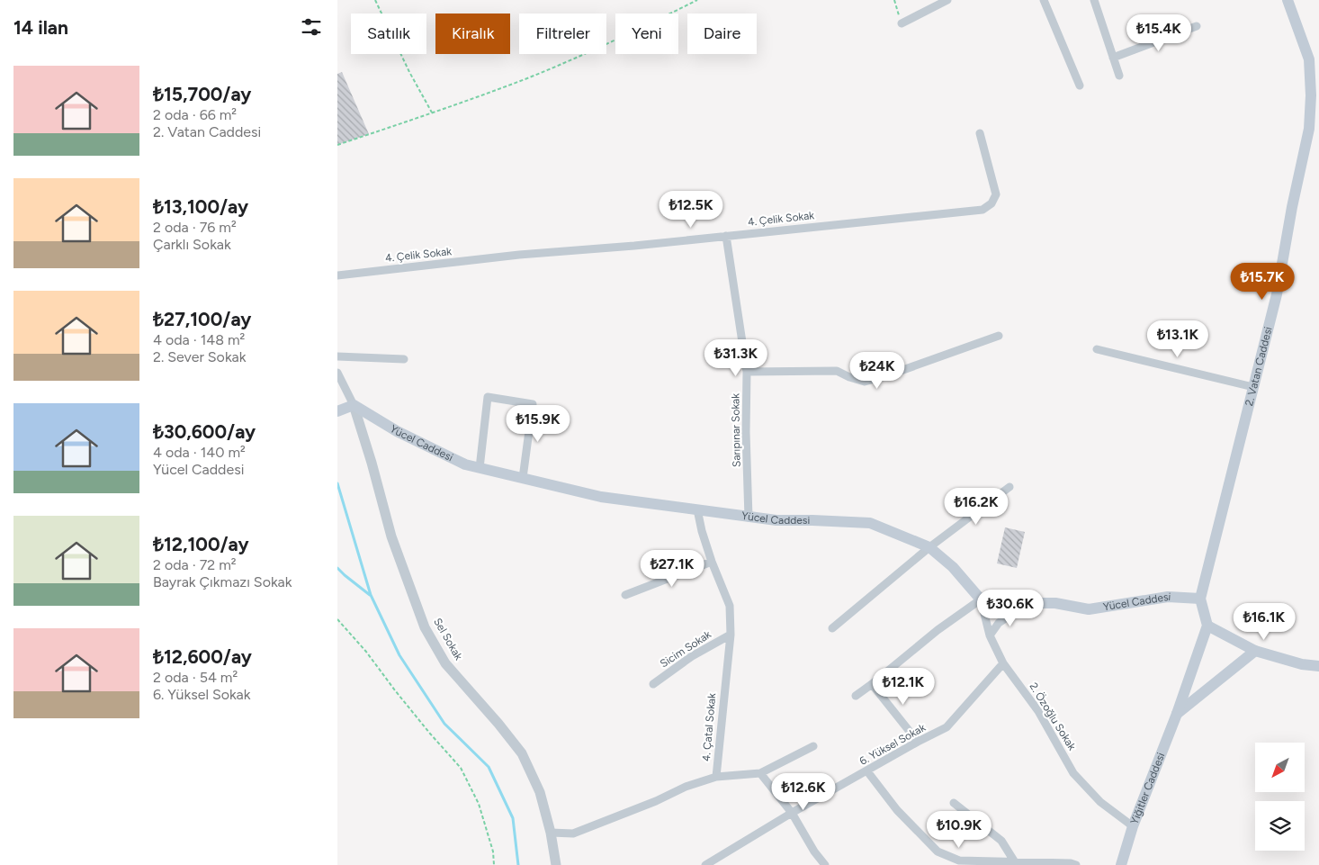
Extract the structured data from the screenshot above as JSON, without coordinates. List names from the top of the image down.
{
  "streets": {
    "main road": ["2. Vatan Caddesi", "Yücel Caddesi", "Yiğitler Caddesi"],
    "street": [
      "4. Çelik Sokak",
      "Sarıpınar Sokak",
      "Sel Sokak",
      "Sicim Sokak",
      "2. Özoğlu Sokak",
      "4. Çatal Sokak",
      "6. Yüksel Sokak"
    ]
  },
  "crossings": [
    ["4. Çelik Sokak", "Sarıpınar Sokak"],
    ["2. Vatan Caddesi", "Yücel Caddesi"],
    ["Sarıpınar Sokak", "Yücel Caddesi"],
    ["Yücel Caddesi", "Sel Sokak"],
    ["Yücel Caddesi", "2. Özoğlu Sokak"],
    ["Yücel Caddesi", "4. Çatal Sokak"],
    ["Sel Sokak", "4. Çatal Sokak"],
    ["Sicim Sokak", "4. Çatal Sokak"],
    ["2. Özoğlu Sokak", "6. Yüksel Sokak"],
    ["2. Özoğlu Sokak", "Yiğitler Caddesi"]
  ],
  "north": "bottom left",
  "page": {
    "heading": "14 ilan",
    "chip": [
      "Satılık",
      "Kiralık",
      "Filtreler",
      "Yeni",
      "Daire"
    ],
    "price": [
      "₺15.4K",
      "₺12.5K",
      "₺15.7K",
      "₺13.1K",
      "₺31.3K",
      "₺24K",
      "₺15.9K",
      "₺16.2K",
      "₺27.1K",
      "₺30.6K",
      "₺16.1K",
      "₺12.1K",
      "₺12.6K",
      "₺10.9K"
    ],
    "list": [
      {
        "name": "₺15,700/ay",
        "note": "2 oda · 66 m² · 2. Vatan Caddesi"
      },
      {
        "name": "₺13,100/ay",
        "note": "2 oda · 76 m² · Çarklı Sokak"
      },
      {
        "name": "₺27,100/ay",
        "note": "4 oda · 148 m² · 2. Sever Sokak"
      },
      {
        "name": "₺30,600/ay",
        "note": "4 oda · 140 m² · Yücel Caddesi"
      },
      {
        "name": "₺12,100/ay",
        "note": "2 oda · 72 m² · Bayrak Çıkmazı Sokak"
      },
      {
        "name": "₺12,600/ay",
        "note": "2 oda · 54 m² · 6. Yüksel Sokak"
      }
    ]
  }
}
